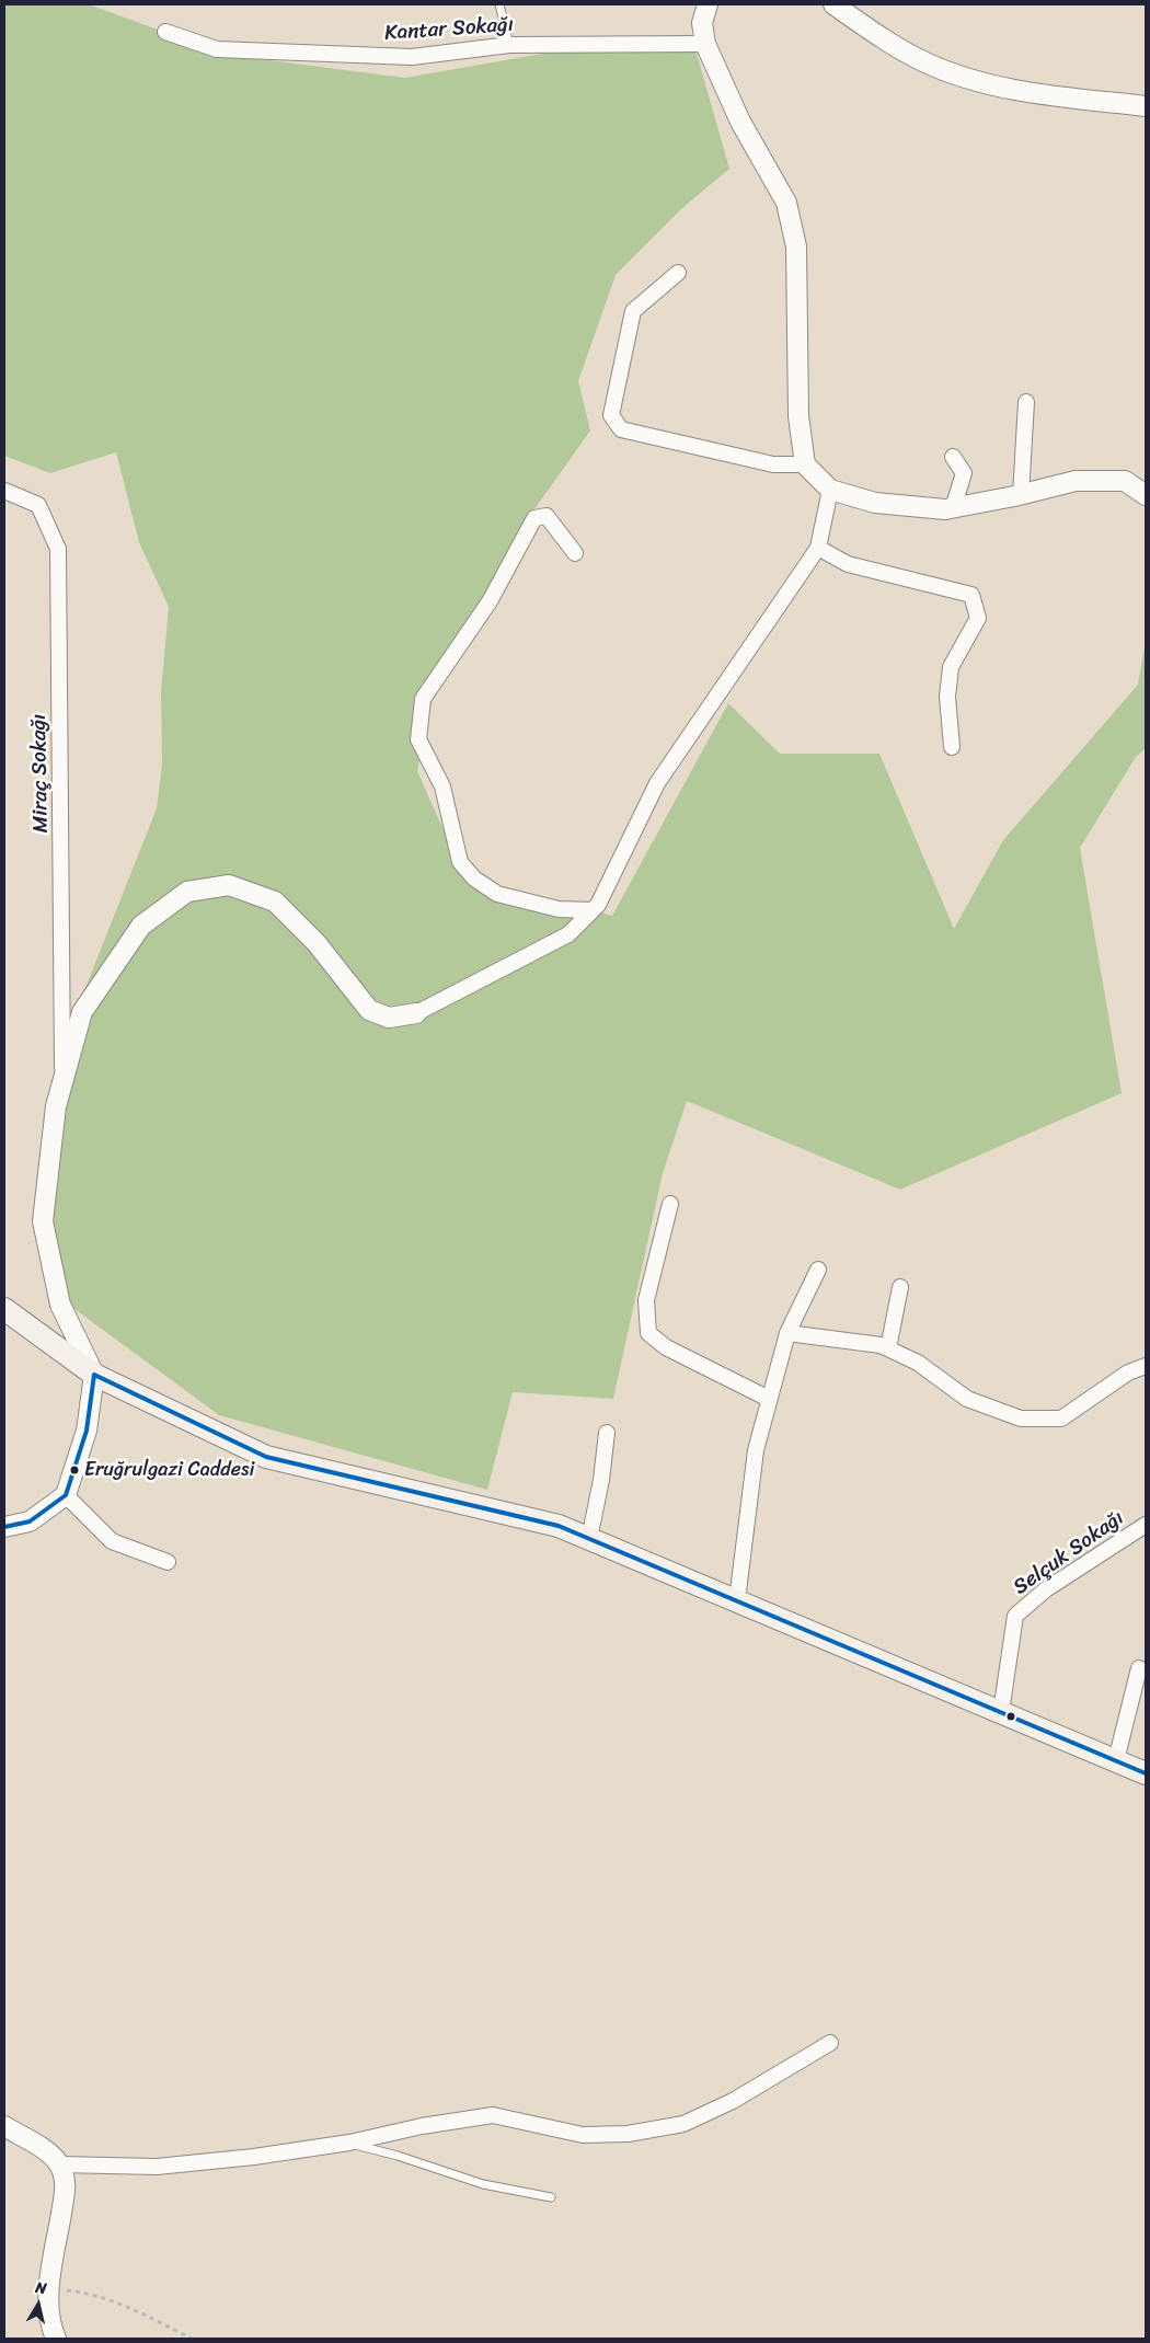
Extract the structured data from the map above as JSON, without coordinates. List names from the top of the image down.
{
  "streets": {
    "street": ["Kantar Sokağı", "Miraç Sokağı", "Selçuk Sokağı"]
  },
  "places": ["Eruğrulgazi Caddesi"],
  "north": "top"
}
